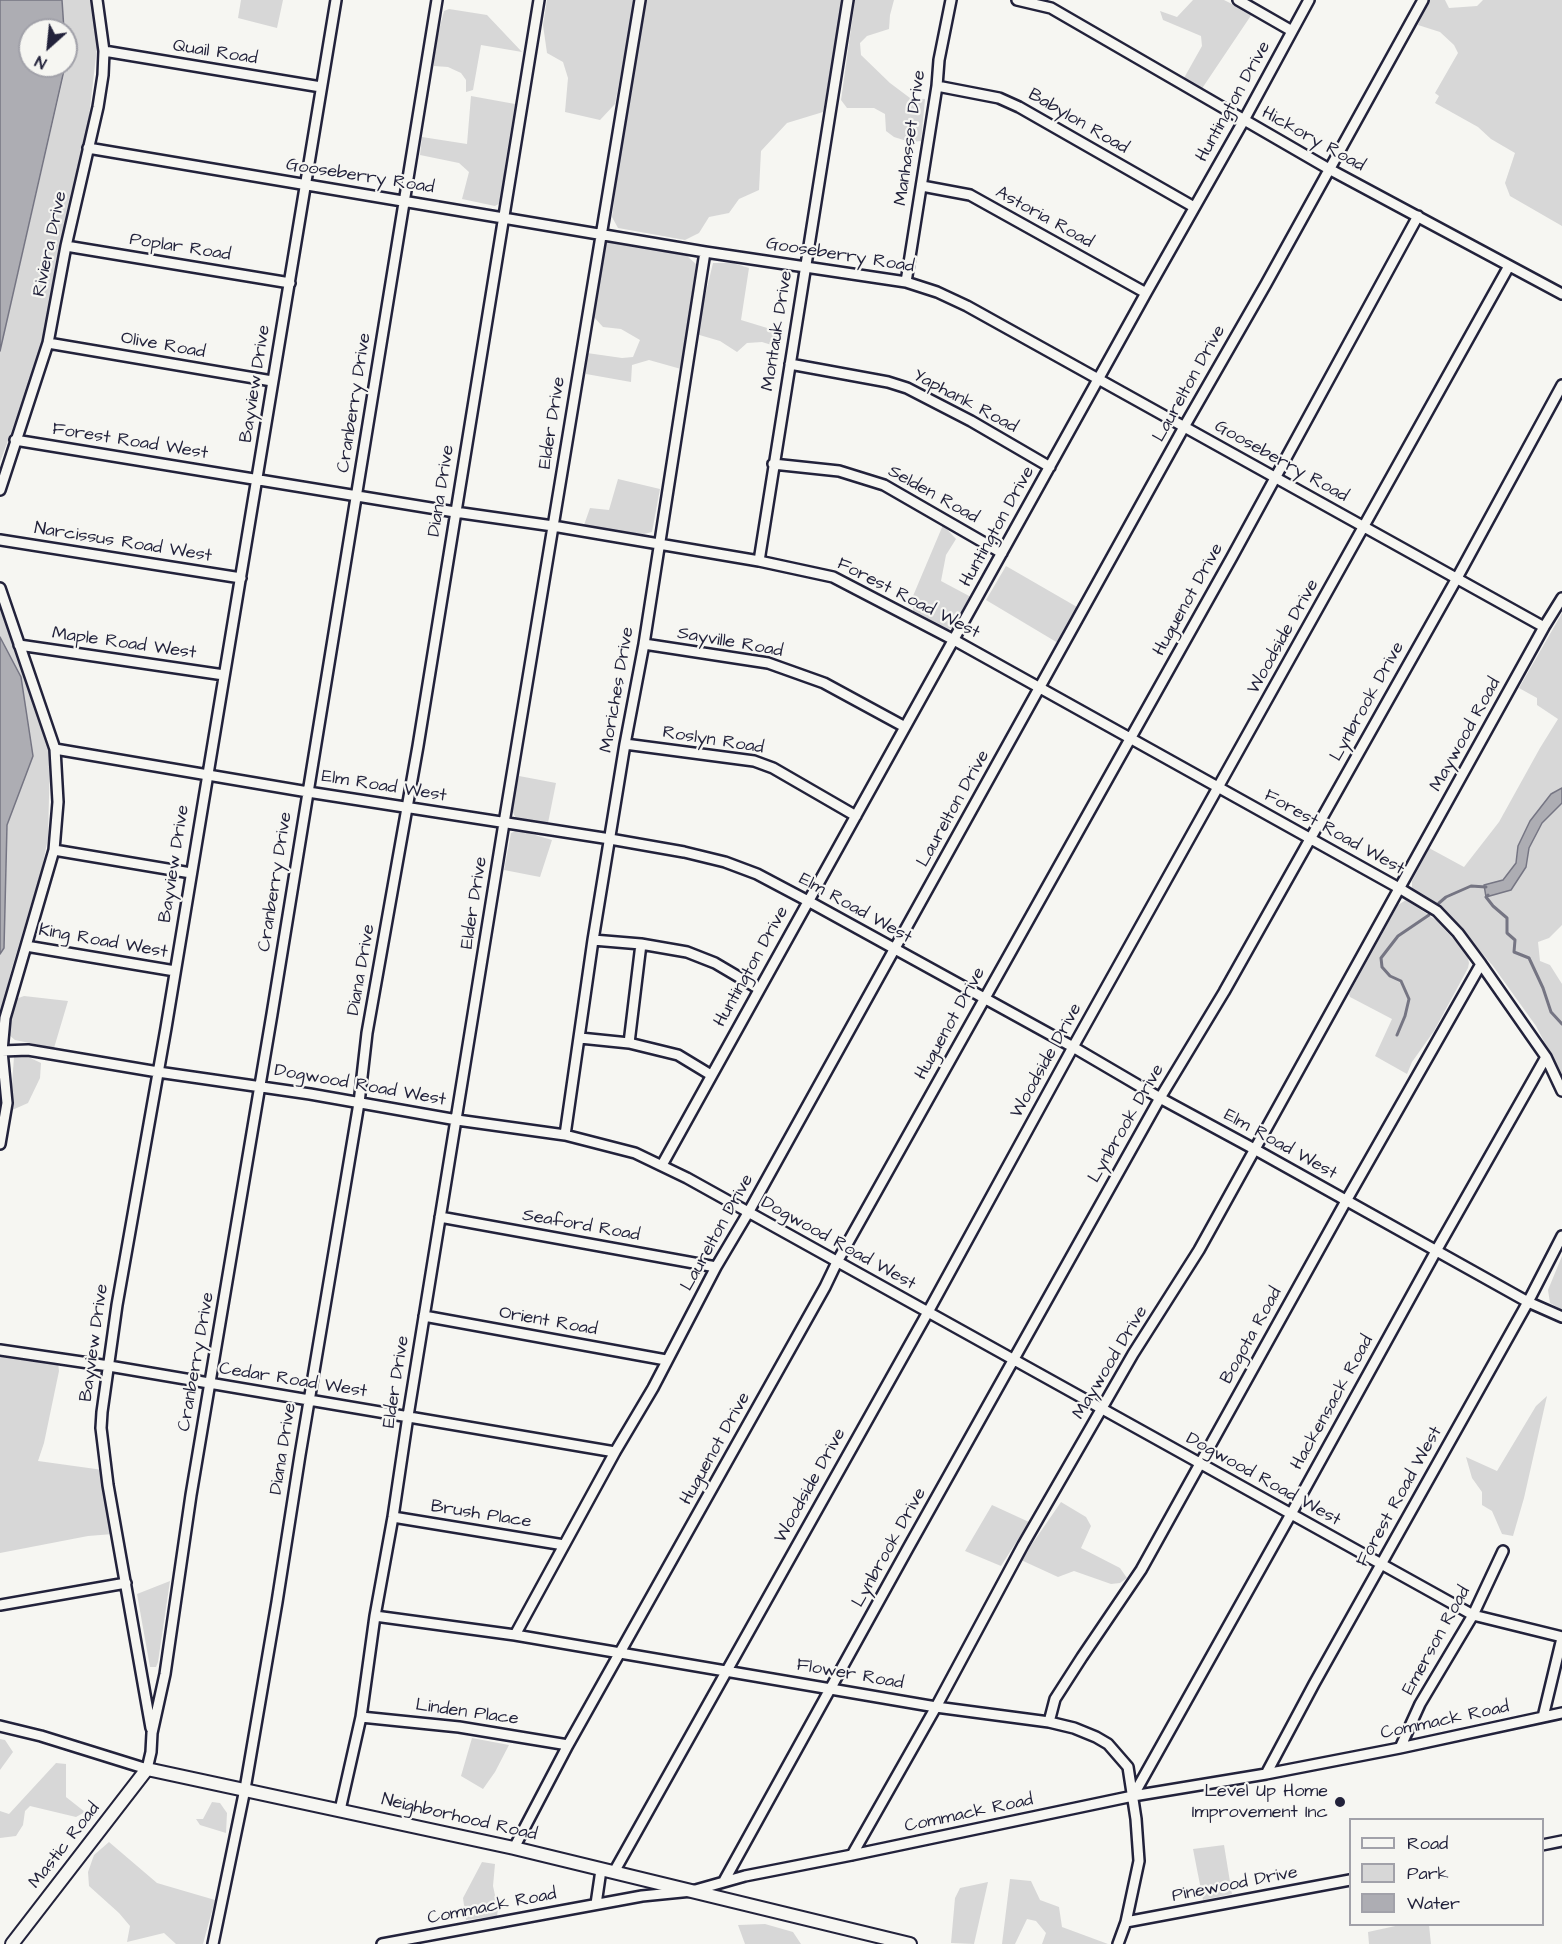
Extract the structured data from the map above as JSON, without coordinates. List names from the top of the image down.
{
  "streets": {
    "main road": ["Neighborhood Road", "Mastic Road"],
    "street": [
      "Quail Road",
      "Huntington Drive",
      "Babylon Road",
      "Manhasset Drive",
      "Hickory Road",
      "Gooseberry Road",
      "Astoria Road",
      "Riviera Drive",
      "Poplar Road",
      "Montauk Drive",
      "Olive Road",
      "Bayview Drive",
      "Laurelton Drive",
      "Yaphank Road",
      "Cranberry Drive",
      "Elder Drive",
      "Forest Road West",
      "Diana Drive",
      "Selden Road",
      "Narcissus Road West",
      "Huguenot Drive",
      "Woodside Drive",
      "Sayville Road",
      "Maple Road West",
      "Moriches Drive",
      "Lynbrook Drive",
      "Maywood Road",
      "Roslyn Road",
      "Elm Road West",
      "King Road West",
      "Dogwood Road West",
      "Seaford Road",
      "Orient Road",
      "Bogota Road",
      "Maywood Drive",
      "Cedar Road West",
      "Hackensack Road",
      "Brush Place",
      "Emerson Road",
      "Flower Road",
      "Linden Place",
      "Commack Road",
      "Pinewood Drive"
    ]
  },
  "crossings": [
    ["Quail Road", "Riviera Drive"],
    ["Quail Road", "Bayview Drive"],
    ["Huntington Drive", "Babylon Road"],
    ["Huntington Drive", "Hickory Road"],
    ["Huntington Drive", "Gooseberry Road"],
    ["Huntington Drive", "Astoria Road"],
    ["Huntington Drive", "Yaphank Road"],
    ["Huntington Drive", "Forest Road West"],
    ["Huntington Drive", "Selden Road"],
    ["Huntington Drive", "Sayville Road"],
    ["Huntington Drive", "Roslyn Road"],
    ["Huntington Drive", "Elm Road West"],
    ["Huntington Drive", "Dogwood Road West"],
    ["Babylon Road", "Manhasset Drive"],
    ["Manhasset Drive", "Gooseberry Road"],
    ["Manhasset Drive", "Astoria Road"],
    ["Hickory Road", "Laurelton Drive"],
    ["Hickory Road", "Huguenot Drive"],
    ["Hickory Road", "Woodside Drive"],
    ["Gooseberry Road", "Riviera Drive"],
    ["Gooseberry Road", "Montauk Drive"],
    ["Gooseberry Road", "Bayview Drive"],
    ["Gooseberry Road", "Laurelton Drive"],
    ["Gooseberry Road", "Cranberry Drive"],
    ["Gooseberry Road", "Elder Drive"],
    ["Gooseberry Road", "Diana Drive"],
    ["Gooseberry Road", "Huguenot Drive"],
    ["Gooseberry Road", "Woodside Drive"],
    ["Gooseberry Road", "Moriches Drive"],
    ["Gooseberry Road", "Lynbrook Drive"],
    ["Gooseberry Road", "Maywood Road"],
    ["Riviera Drive", "Poplar Road"],
    ["Riviera Drive", "Olive Road"],
    ["Riviera Drive", "Forest Road West"],
    ["Poplar Road", "Bayview Drive"],
    ["Montauk Drive", "Yaphank Road"],
    ["Montauk Drive", "Forest Road West"],
    ["Montauk Drive", "Selden Road"],
    ["Olive Road", "Bayview Drive"],
    ["Bayview Drive", "Cranberry Drive"],
    ["Bayview Drive", "Forest Road West"],
    ["Bayview Drive", "Narcissus Road West"],
    ["Bayview Drive", "Maple Road West"],
    ["Bayview Drive", "Elm Road West"],
    ["Bayview Drive", "King Road West"],
    ["Bayview Drive", "Dogwood Road West"],
    ["Bayview Drive", "Cedar Road West"],
    ["Laurelton Drive", "Forest Road West"],
    ["Laurelton Drive", "Elm Road West"],
    ["Laurelton Drive", "Dogwood Road West"],
    ["Laurelton Drive", "Seaford Road"],
    ["Laurelton Drive", "Orient Road"],
    ["Laurelton Drive", "Cedar Road West"],
    ["Laurelton Drive", "Brush Place"],
    ["Laurelton Drive", "Flower Road"],
    ["Cranberry Drive", "Forest Road West"],
    ["Cranberry Drive", "Elm Road West"],
    ["Cranberry Drive", "Dogwood Road West"],
    ["Cranberry Drive", "Cedar Road West"],
    ["Cranberry Drive", "Neighborhood Road"],
    ["Cranberry Drive", "Mastic Road"],
    ["Elder Drive", "Forest Road West"],
    ["Elder Drive", "Elm Road West"],
    ["Elder Drive", "Dogwood Road West"],
    ["Elder Drive", "Seaford Road"],
    ["Elder Drive", "Orient Road"],
    ["Elder Drive", "Cedar Road West"],
    ["Elder Drive", "Brush Place"],
    ["Elder Drive", "Flower Road"],
    ["Elder Drive", "Linden Place"],
    ["Elder Drive", "Neighborhood Road"],
    ["Forest Road West", "Diana Drive"],
    ["Forest Road West", "Huguenot Drive"],
    ["Forest Road West", "Woodside Drive"],
    ["Forest Road West", "Moriches Drive"],
    ["Forest Road West", "Lynbrook Drive"],
    ["Forest Road West", "Maywood Road"],
    ["Forest Road West", "Elm Road West"],
    ["Forest Road West", "Dogwood Road West"],
    ["Forest Road West", "Bogota Road"],
    ["Forest Road West", "Maywood Drive"],
    ["Forest Road West", "Hackensack Road"],
    ["Forest Road West", "Commack Road"],
    ["Diana Drive", "Elm Road West"],
    ["Diana Drive", "Dogwood Road West"],
    ["Diana Drive", "Cedar Road West"],
    ["Diana Drive", "Neighborhood Road"],
    ["Huguenot Drive", "Elm Road West"],
    ["Huguenot Drive", "Dogwood Road West"],
    ["Huguenot Drive", "Flower Road"],
    ["Huguenot Drive", "Linden Place"],
    ["Huguenot Drive", "Neighborhood Road"],
    ["Woodside Drive", "Elm Road West"],
    ["Woodside Drive", "Dogwood Road West"],
    ["Woodside Drive", "Flower Road"],
    ["Woodside Drive", "Neighborhood Road"],
    ["Sayville Road", "Moriches Drive"],
    ["Moriches Drive", "Roslyn Road"],
    ["Moriches Drive", "Elm Road West"],
    ["Moriches Drive", "Dogwood Road West"],
    ["Lynbrook Drive", "Elm Road West"],
    ["Lynbrook Drive", "Dogwood Road West"],
    ["Lynbrook Drive", "Flower Road"],
    ["Lynbrook Drive", "Commack Road"],
    ["Maywood Road", "Maywood Drive"],
    ["Elm Road West", "Bogota Road"],
    ["Elm Road West", "Maywood Drive"],
    ["Elm Road West", "Hackensack Road"],
    ["Dogwood Road West", "Bogota Road"],
    ["Dogwood Road West", "Maywood Drive"],
    ["Dogwood Road West", "Hackensack Road"],
    ["Dogwood Road West", "Emerson Road"],
    ["Bogota Road", "Flower Road"],
    ["Maywood Drive", "Flower Road"],
    ["Maywood Drive", "Commack Road"],
    ["Hackensack Road", "Flower Road"],
    ["Hackensack Road", "Commack Road"],
    ["Emerson Road", "Commack Road"],
    ["Flower Road", "Commack Road"],
    ["Flower Road", "Pinewood Drive"],
    ["Commack Road", "Neighborhood Road"],
    ["Neighborhood Road", "Mastic Road"]
  ],
  "places": ["Level Up Home Improvement Inc"],
  "legend": ["Road", "Park", "Water"],
  "north": "bottom left"
}
